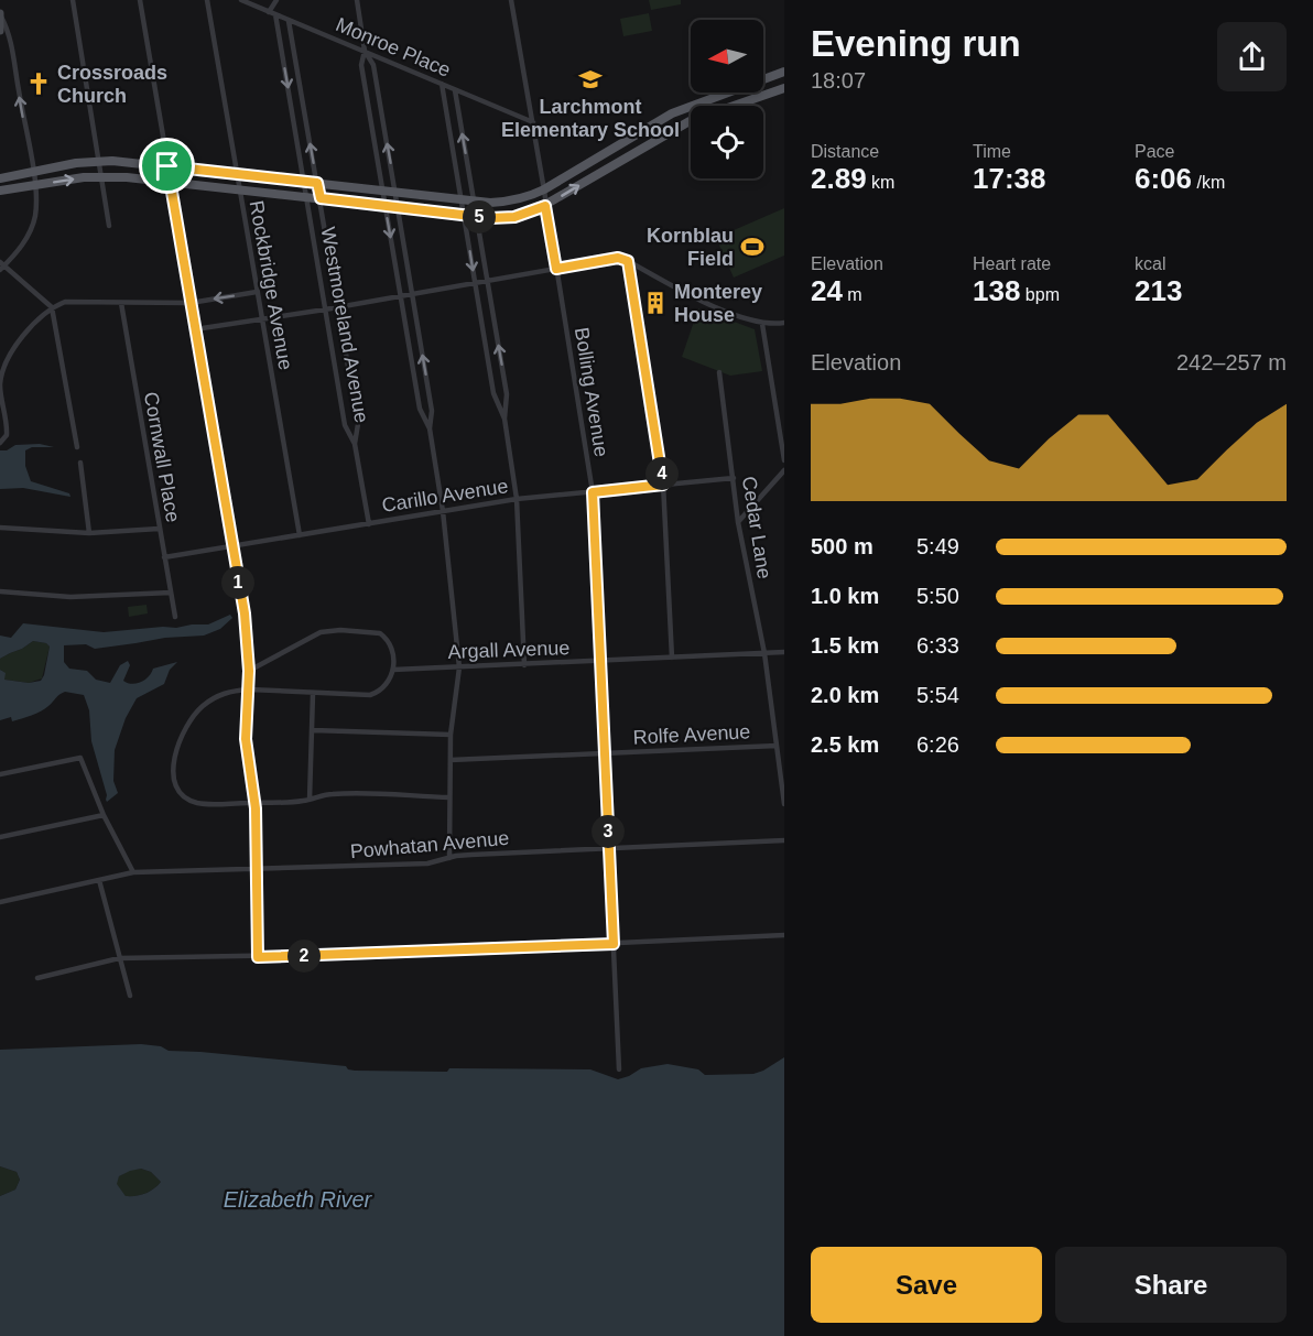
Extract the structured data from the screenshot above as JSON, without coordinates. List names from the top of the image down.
{
  "streets": {
    "street": [
      "Monroe Place",
      "Rockbridge Avenue",
      "Westmoreland Avenue",
      "Bolling Avenue",
      "Cornwall Place",
      "Carillo Avenue",
      "Cedar Lane",
      "Argall Avenue",
      "Rolfe Avenue",
      "Powhatan Avenue"
    ]
  },
  "crossings": [
    ["Monroe Place", "Westmoreland Avenue"],
    ["Monroe Place", "Bolling Avenue"],
    ["Rockbridge Avenue", "Carillo Avenue"],
    ["Westmoreland Avenue", "Carillo Avenue"],
    ["Bolling Avenue", "Carillo Avenue"],
    ["Bolling Avenue", "Argall Avenue"],
    ["Bolling Avenue", "Rolfe Avenue"],
    ["Bolling Avenue", "Powhatan Avenue"],
    ["Cornwall Place", "Carillo Avenue"],
    ["Carillo Avenue", "Cedar Lane"],
    ["Cedar Lane", "Argall Avenue"],
    ["Cedar Lane", "Rolfe Avenue"]
  ],
  "water": ["Elizabeth River"],
  "places": {
    "school or university": ["Larchmont Elementary School"],
    "church": ["Crossroads Church"],
    "sports": ["Kornblau Field"],
    "building": ["Monterey House"]
  },
  "north": "left",
  "page": {
    "heading": ["Evening run", "18:07"],
    "stats": [
      ["Distance", "2.89 km"],
      ["Time", "17:38"],
      ["Pace", "6:06 /km"],
      ["Elevation", "24 m"],
      ["Heart rate", "138 bpm"],
      ["kcal", "213"]
    ],
    "pins": [
      "5",
      "4",
      "1",
      "3",
      "2"
    ],
    "chart": ["Elevation", "242–257 m"],
    "list": [
      {
        "name": "500 m",
        "note": "5:49"
      },
      {
        "name": "1.0 km",
        "note": "5:50"
      },
      {
        "name": "1.5 km",
        "note": "6:33"
      },
      {
        "name": "2.0 km",
        "note": "5:54"
      },
      {
        "name": "2.5 km",
        "note": "6:26"
      }
    ],
    "buttons": ["Save", "Share"]
  }
}
